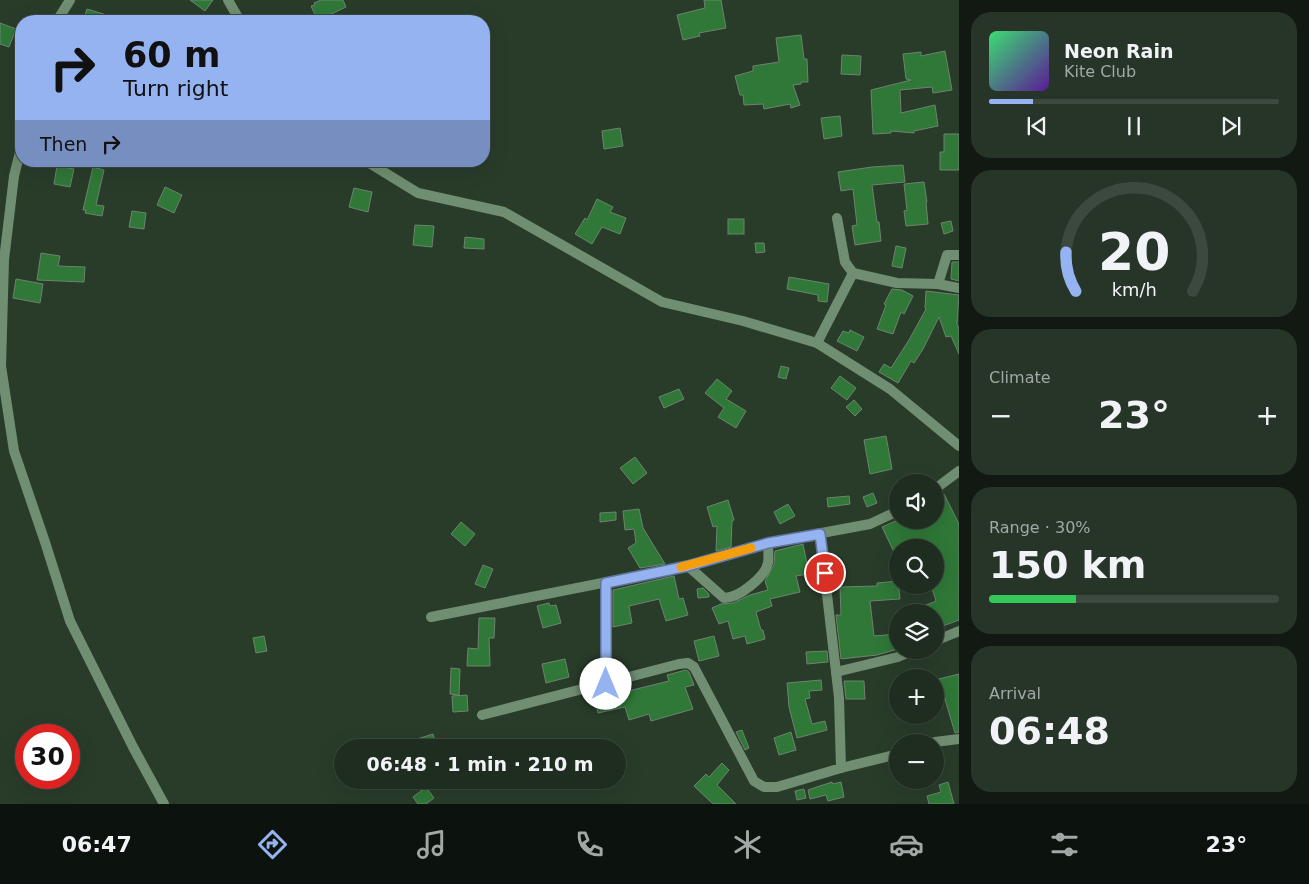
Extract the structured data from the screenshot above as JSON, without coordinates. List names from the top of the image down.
{
  "page": {
    "turn": ["60 m", "Turn right"],
    "song": ["Neon Rain", "Kite Club"],
    "then": "Then",
    "tile": [
      "Climate",
      ["Range · 30%", "150 km"],
      ["Arrival", "06:48"]
    ],
    "heat": ["−", "23°", "+"],
    "map_buttons": ["+", "−"],
    "limit": "30",
    "trip": "06:48 · 1 min · 210 m",
    "tabs": ["06:47", "23°"],
    "gauge": ["20", "km/h"]
  }
}
